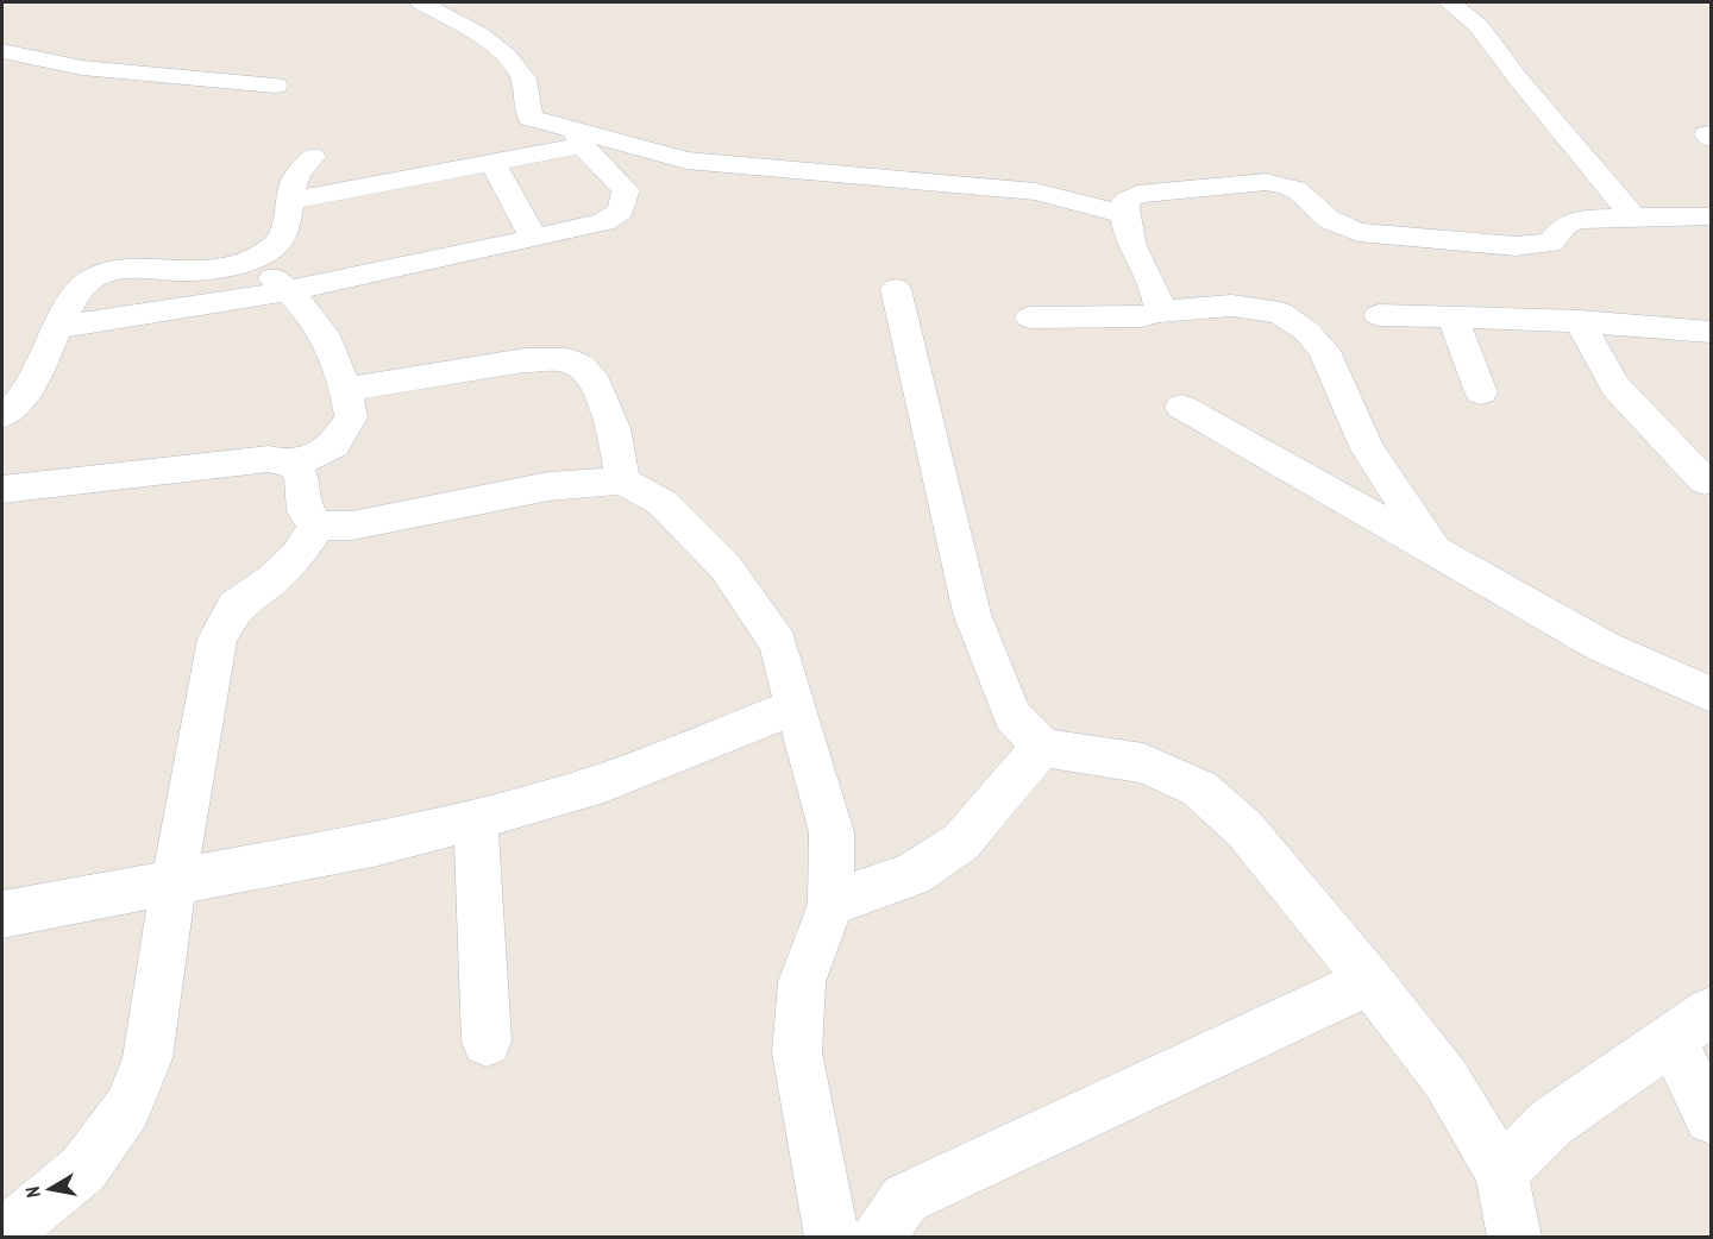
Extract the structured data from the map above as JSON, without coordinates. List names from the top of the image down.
{
  "north": "left"
}
